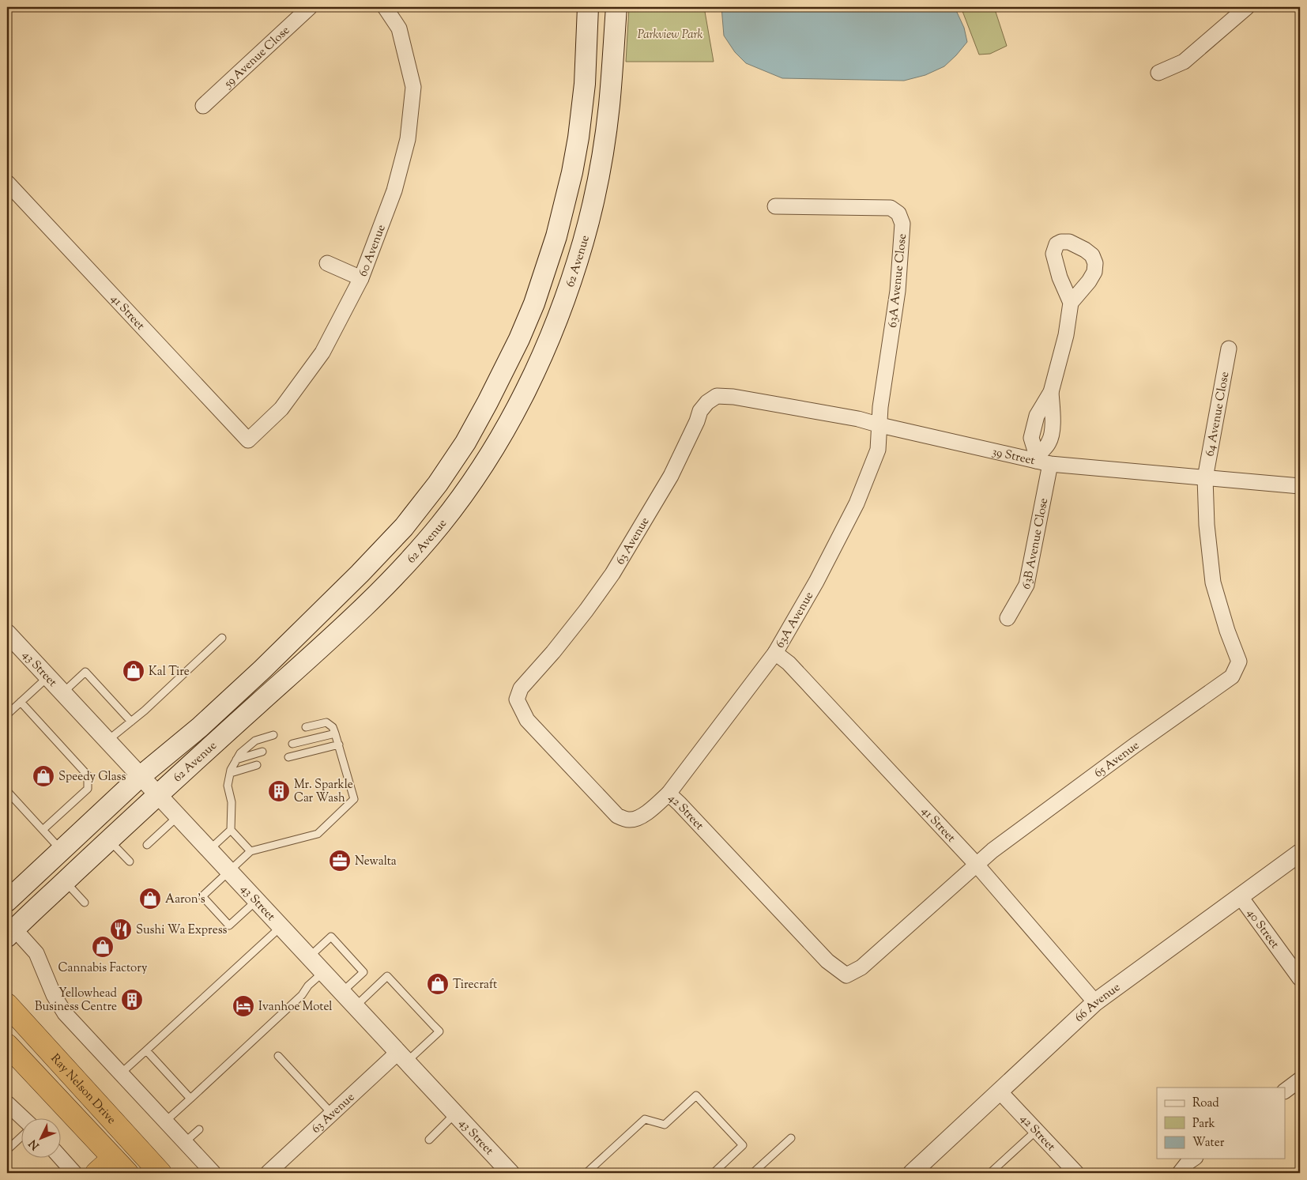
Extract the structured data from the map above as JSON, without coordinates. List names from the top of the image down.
{
  "streets": {
    "highway": ["Ray Nelson Drive"],
    "main road": ["62 Avenue"],
    "street": [
      "59 Avenue Close",
      "60 Avenue",
      "63A Avenue Close",
      "41 Street",
      "64 Avenue Close",
      "39 Street",
      "63 Avenue",
      "63B Avenue Close",
      "63A Avenue",
      "43 Street",
      "65 Avenue",
      "42 Street",
      "40 Street",
      "66 Avenue"
    ]
  },
  "crossings": [
    ["60 Avenue", "41 Street"],
    ["62 Avenue", "43 Street"],
    ["63A Avenue Close", "39 Street"],
    ["63A Avenue Close", "63A Avenue"],
    ["41 Street", "63A Avenue"],
    ["41 Street", "65 Avenue"],
    ["41 Street", "66 Avenue"],
    ["64 Avenue Close", "39 Street"],
    ["64 Avenue Close", "65 Avenue"],
    ["39 Street", "63 Avenue"],
    ["39 Street", "63B Avenue Close"],
    ["39 Street", "63A Avenue"],
    ["39 Street", "65 Avenue"],
    ["63 Avenue", "43 Street"],
    ["63 Avenue", "42 Street"],
    ["63A Avenue", "42 Street"],
    ["65 Avenue", "42 Street"],
    ["42 Street", "66 Avenue"],
    ["40 Street", "66 Avenue"]
  ],
  "parks": ["Parkview Park"],
  "places": {
    "shop": [
      "Kal Tire",
      "Speedy Glass",
      "Aaron's",
      "Cannabis Factory",
      "Tirecraft"
    ],
    "building": ["Mr. Sparkle Car Wash", "Yellowhead Business Centre"],
    "office": ["Newalta"],
    "restaurant": ["Sushi Wa Express"],
    "hotel": ["Ivanhoe Motel"]
  },
  "legend": ["Road", "Park", "Water"],
  "north": "bottom left"
}
